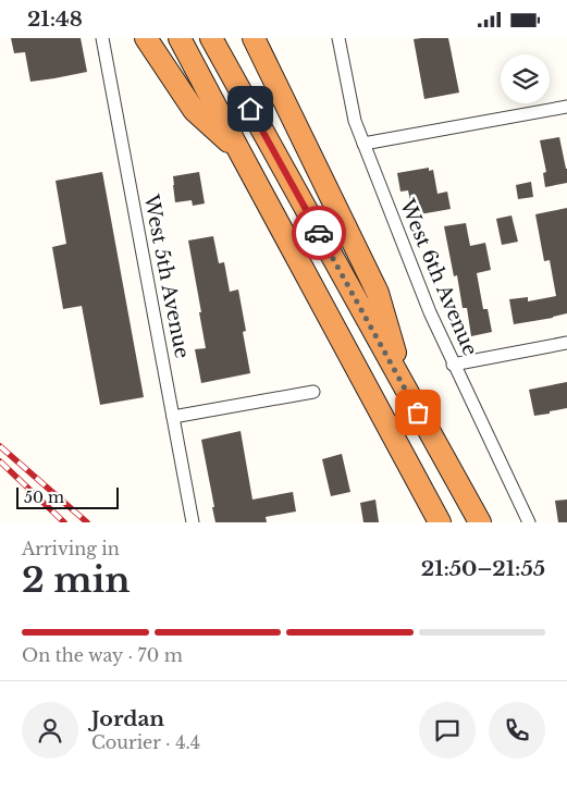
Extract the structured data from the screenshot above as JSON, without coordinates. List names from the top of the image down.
{
  "streets": {
    "street": ["West 5th Avenue", "West 6th Avenue"]
  },
  "scale_bar": "50 m",
  "page": {
    "status": "21:48",
    "scale": "50 m",
    "heading": ["2 min", "Arriving in", "21:50–21:55"],
    "panel": ["Jordan", "Courier · 4.4"],
    "bar": "On the way · 70 m"
  }
}
